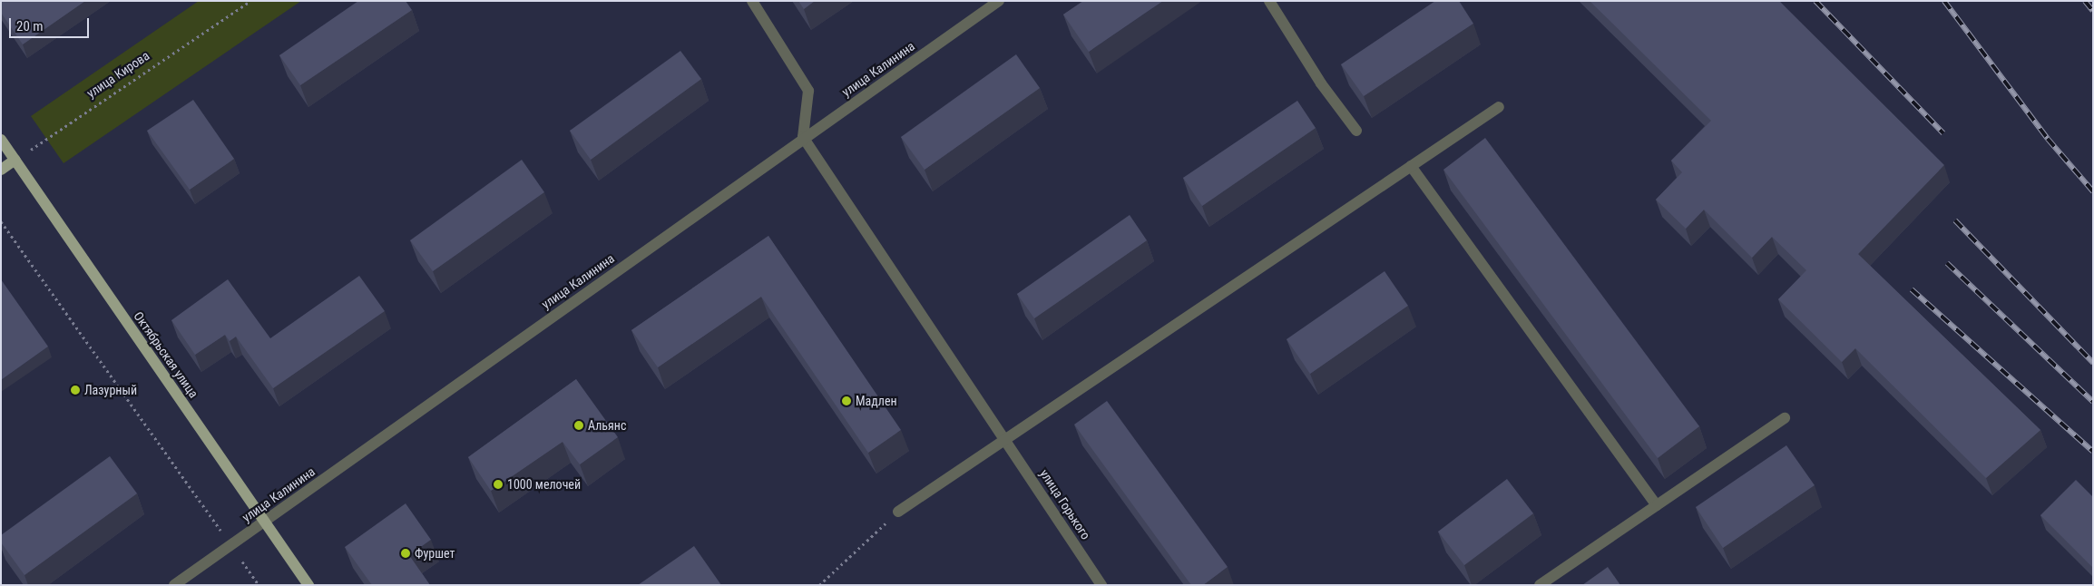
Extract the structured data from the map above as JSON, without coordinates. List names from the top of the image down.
{
  "streets": {
    "main road": ["Октябрьская улица"],
    "street": ["улица Калинина", "улица Горького"],
    "path": ["улица Кирова"]
  },
  "crossings": [
    ["улица Калинина", "Октябрьская улица"],
    ["улица Калинина", "улица Горького"],
    ["улица Кирова", "Октябрьская улица"]
  ],
  "places": [
    "Лазурный",
    "Мадлен",
    "Альянс",
    "1000 мелочей",
    "Фуршет"
  ],
  "scale_bar": "20 m"
}
